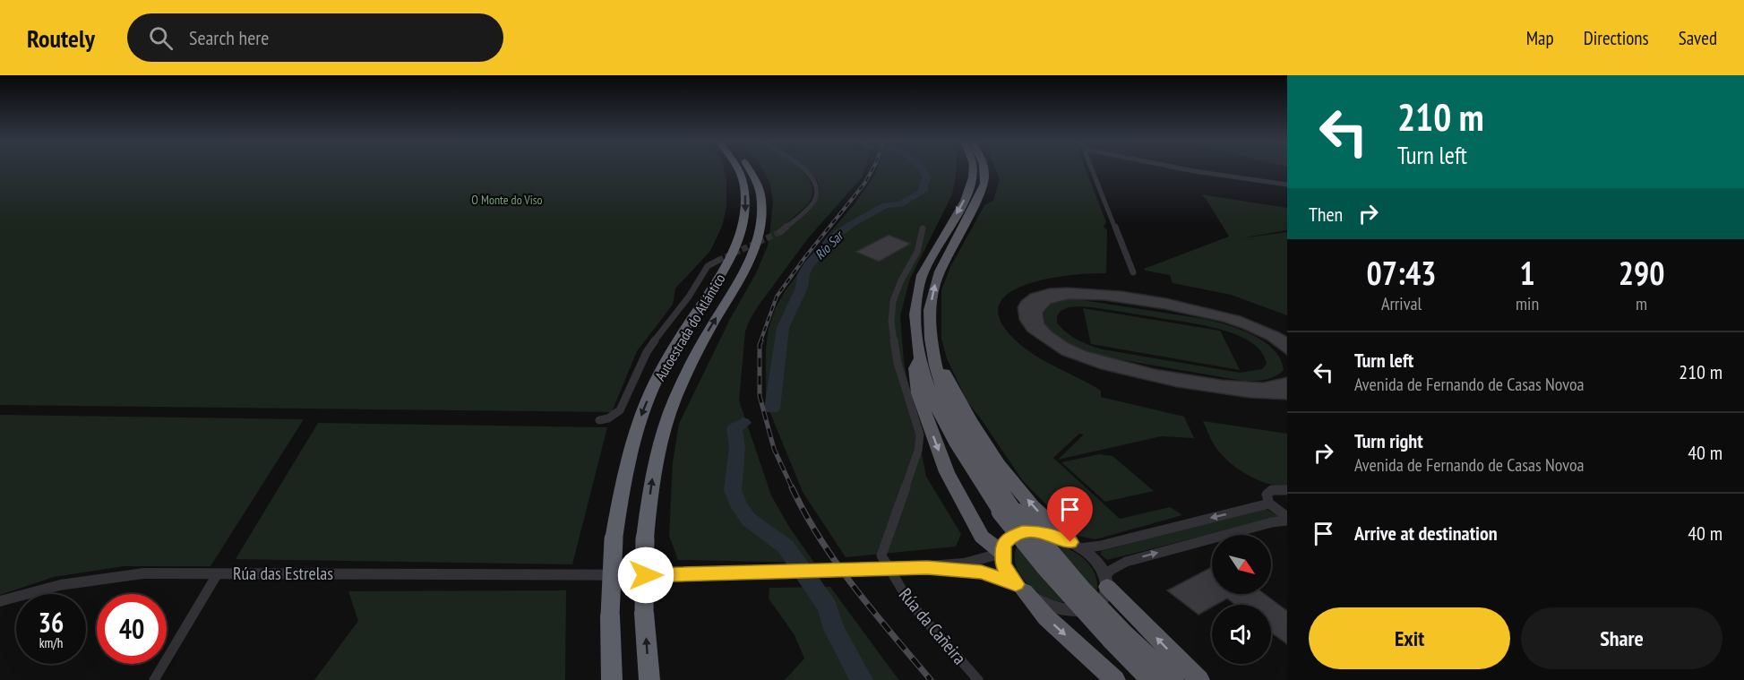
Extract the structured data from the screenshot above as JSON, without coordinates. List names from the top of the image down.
{
  "streets": {
    "highway": ["Autoestrada do Atlántico"],
    "street": ["Rúa das Estrelas", "Rúa da Cañeira"]
  },
  "crossings": [
    ["Rúa das Estrelas", "Rúa da Cañeira"]
  ],
  "water": ["Río Sar"],
  "parks": ["O Monte do Viso"],
  "north": "bottom right",
  "page": {
    "header": "Routely",
    "search": "Search here",
    "nav": ["Map", "Directions", "Saved"],
    "turn": ["210 m", "Turn left"],
    "then": "Then",
    "eta": [
      "07:43",
      "Arrival",
      "1",
      "min",
      "290",
      "m"
    ],
    "list": [
      {
        "name": "Turn left",
        "note": "Avenida de Fernando de Casas Novoa",
        "value": "210 m"
      },
      {
        "name": "Turn right",
        "note": "Avenida de Fernando de Casas Novoa",
        "value": "40 m"
      },
      {
        "name": "Arrive at destination",
        "value": "40 m"
      }
    ],
    "speed": "36 km/h",
    "limit": "40",
    "buttons": ["Exit", "Share"]
  }
}
